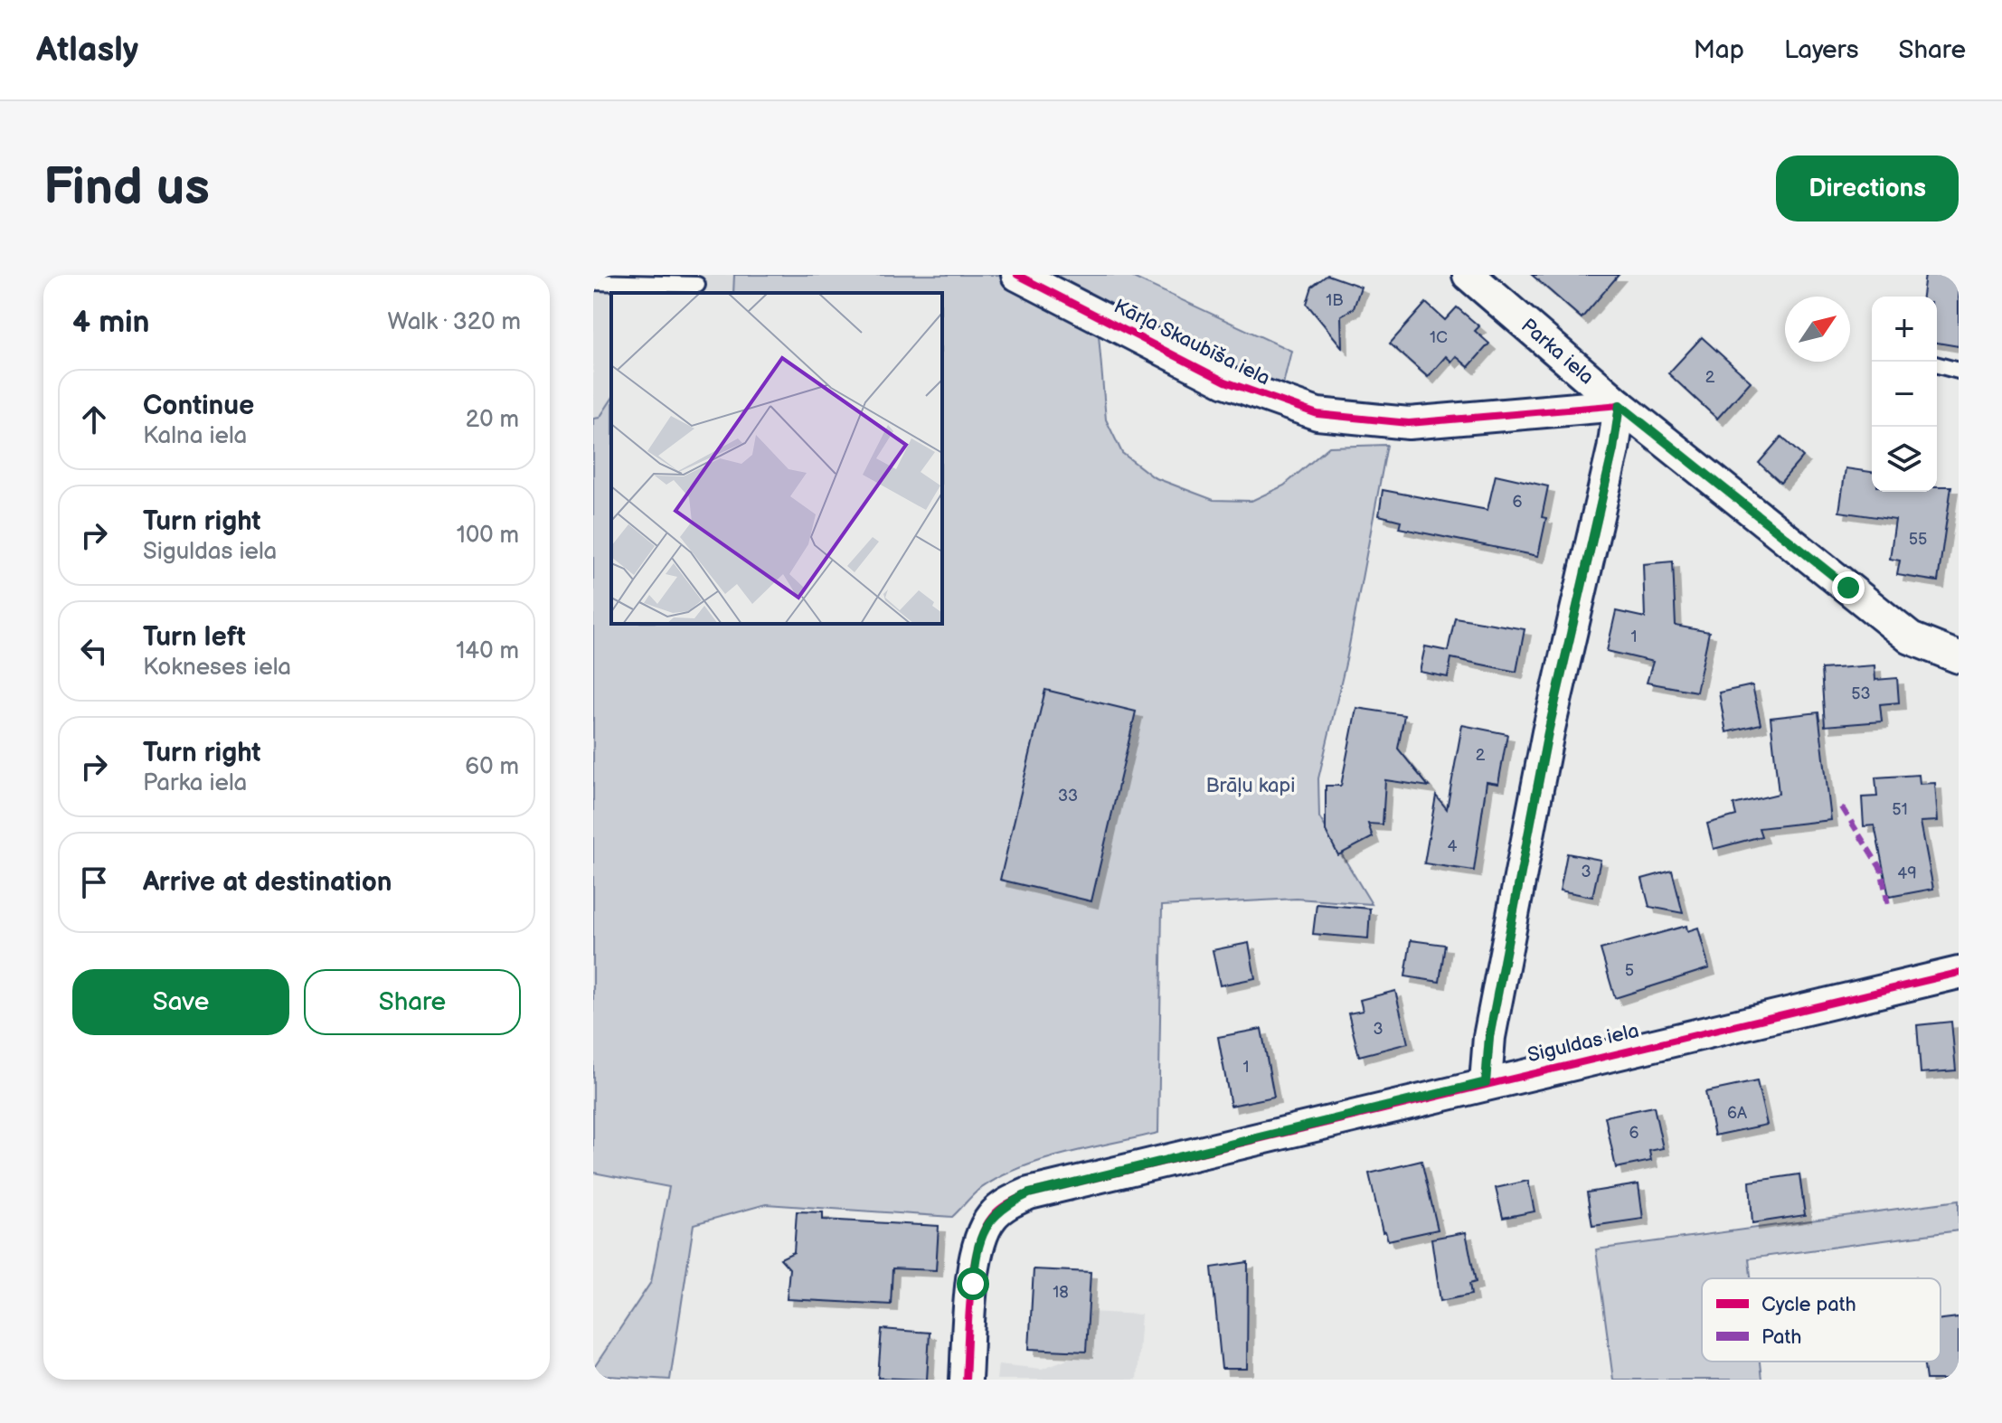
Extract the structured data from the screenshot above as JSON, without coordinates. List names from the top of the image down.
{
  "streets": {
    "street": ["Kārļa Skaubīša iela", "Parka iela", "Siguldas iela"]
  },
  "crossings": [
    ["Kārļa Skaubīša iela", "Parka iela"]
  ],
  "parks": ["Brāļu kapi"],
  "house_numbers": [
    "1B",
    "1C",
    "2",
    "6",
    "55",
    "1",
    "53",
    "2",
    "33",
    "51",
    "4",
    "3",
    "49",
    "5",
    "3",
    "1",
    "6A",
    "6",
    "18"
  ],
  "legend": ["Cycle path", "Path"],
  "north": "top right",
  "page": {
    "header": "Atlasly",
    "nav": ["Map", "Layers", "Share"],
    "buttons": [
      "Directions",
      ["Save", "Share"]
    ],
    "title": "Find us",
    "heading": ["4 min", "Walk · 320 m"],
    "map_buttons": ["+", "−"],
    "list": [
      ["Continue", "Kalna iela", "20 m"],
      ["Turn right", "Siguldas iela", "100 m"],
      ["Turn left", "Kokneses iela", "140 m"],
      ["Turn right", "Parka iela", "60 m"],
      "Arrive at destination"
    ]
  }
}
